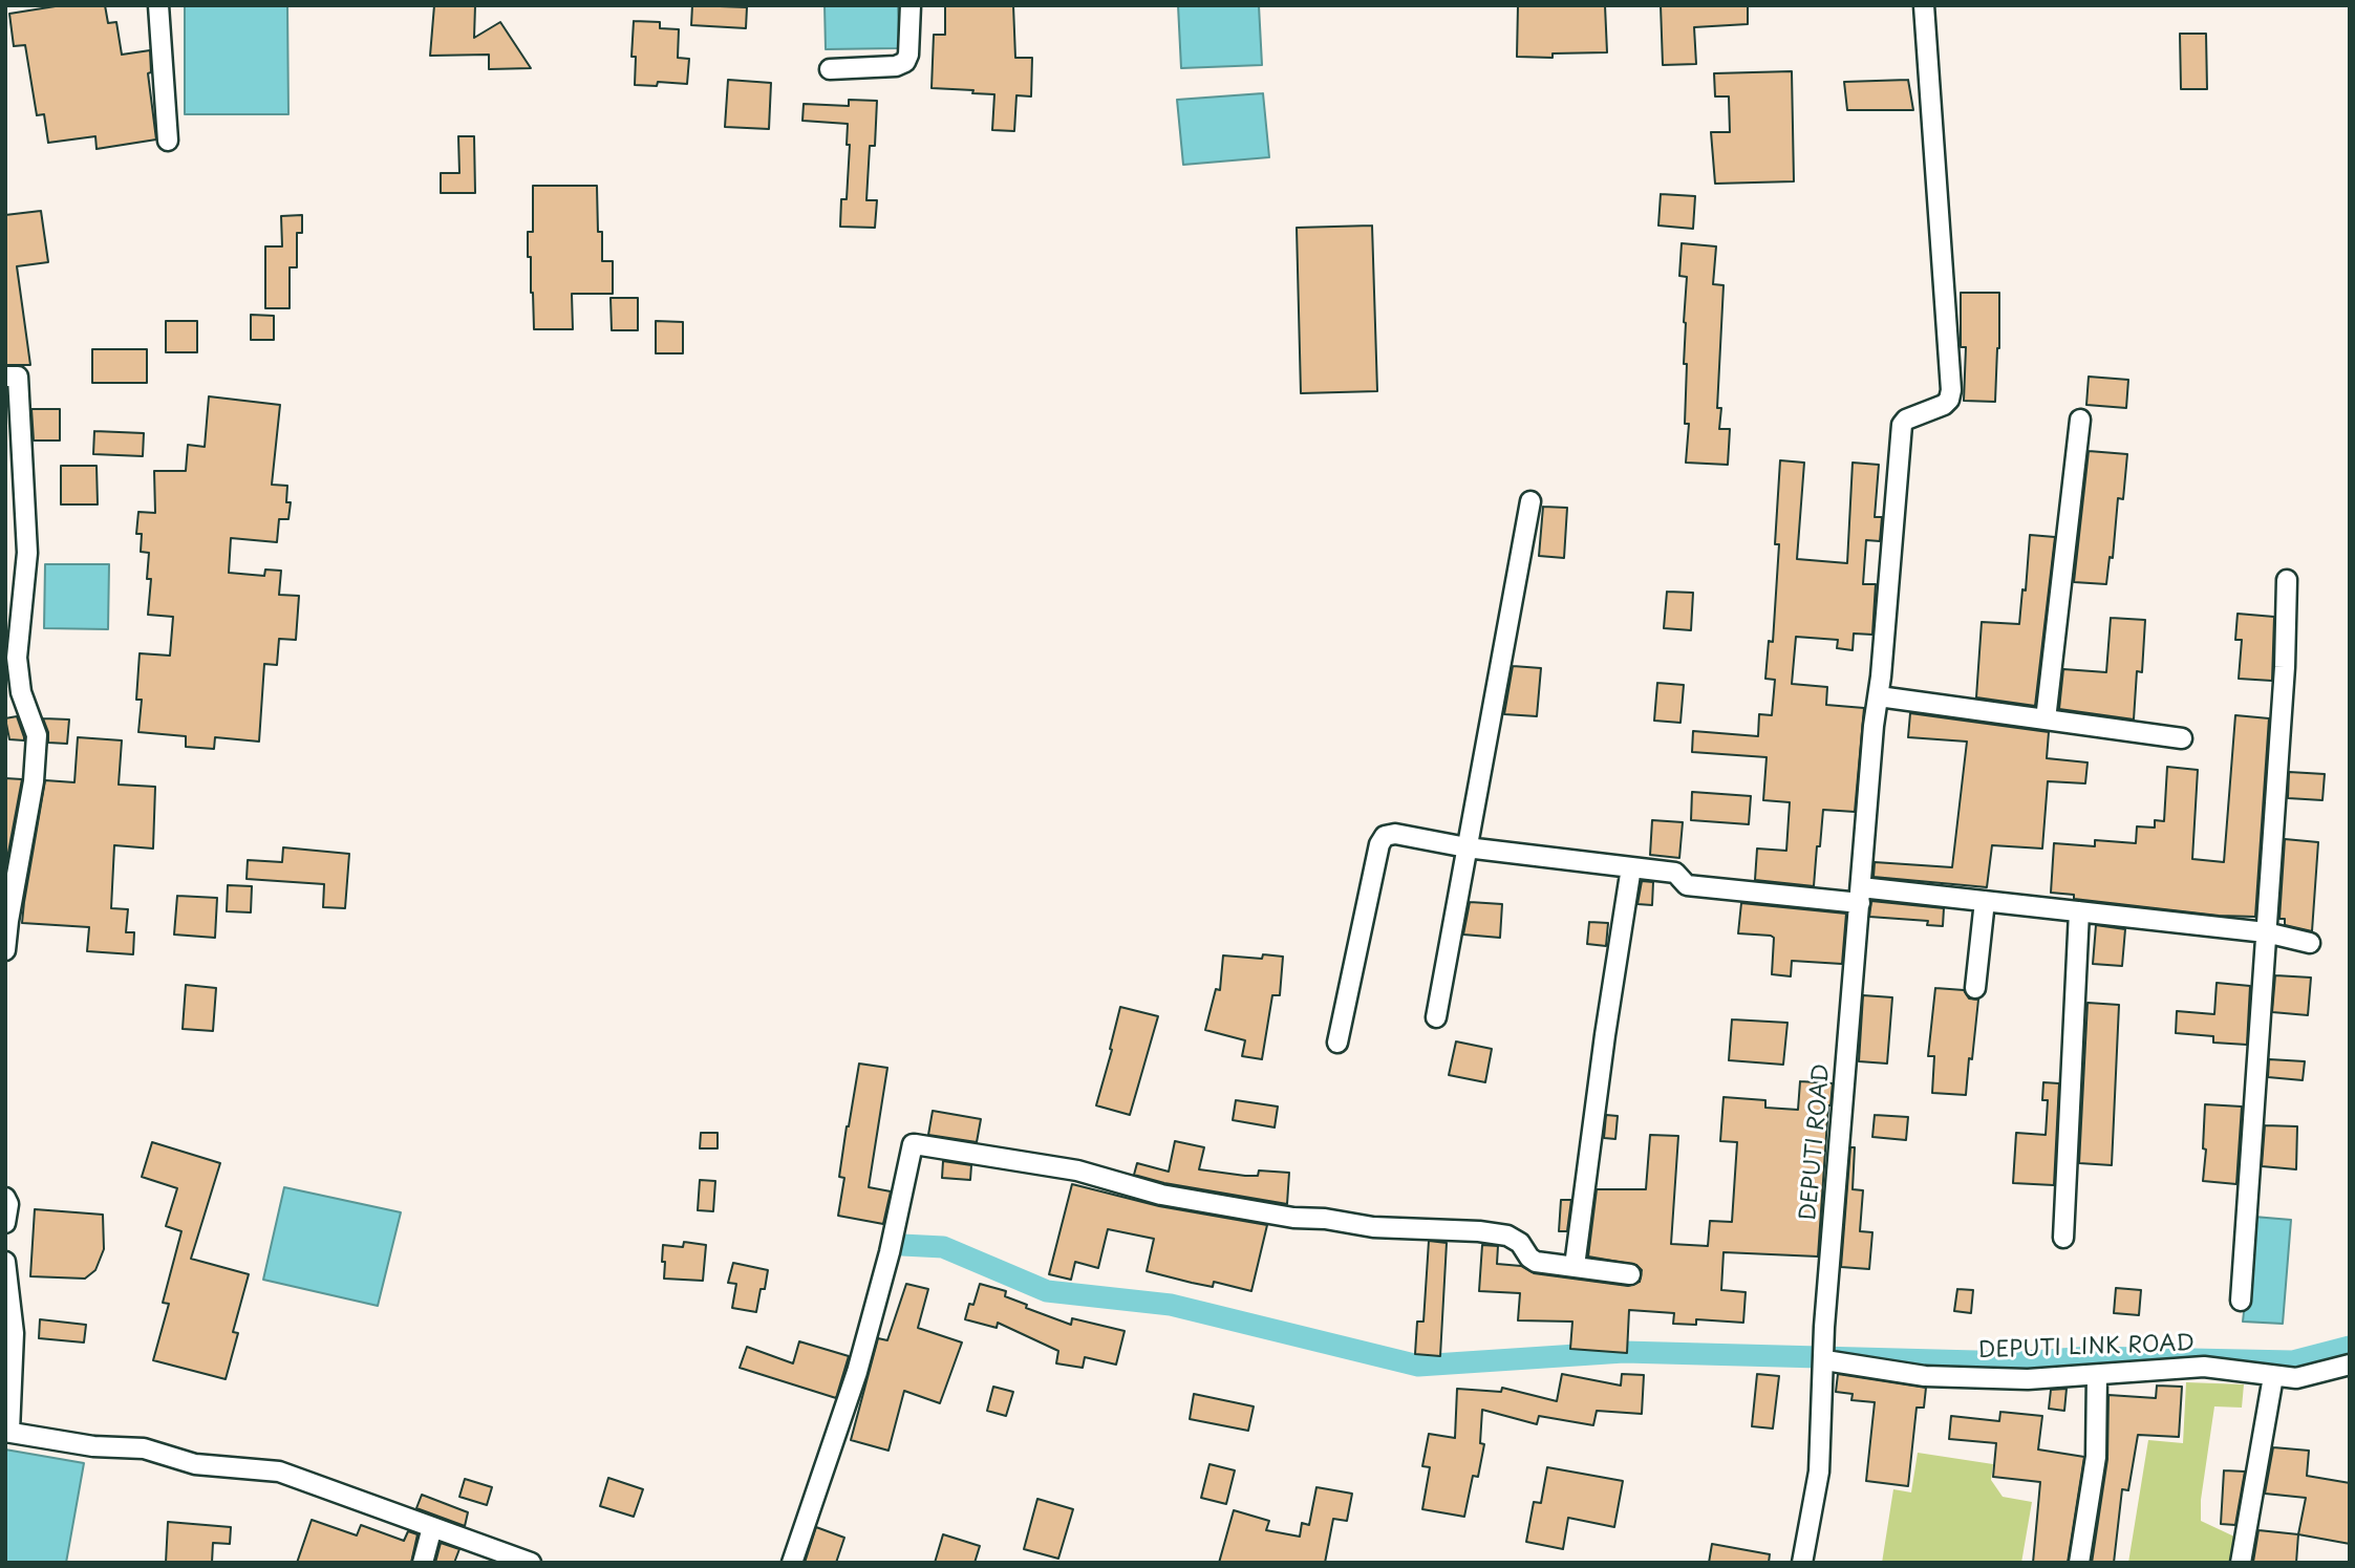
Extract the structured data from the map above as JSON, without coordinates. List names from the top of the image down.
{
  "streets": {
    "street": ["DEPUTI ROAD", "DEPUTI LINK ROAD"]
  },
  "crossings": [
    ["DEPUTI ROAD", "DEPUTI LINK ROAD"]
  ]
}
